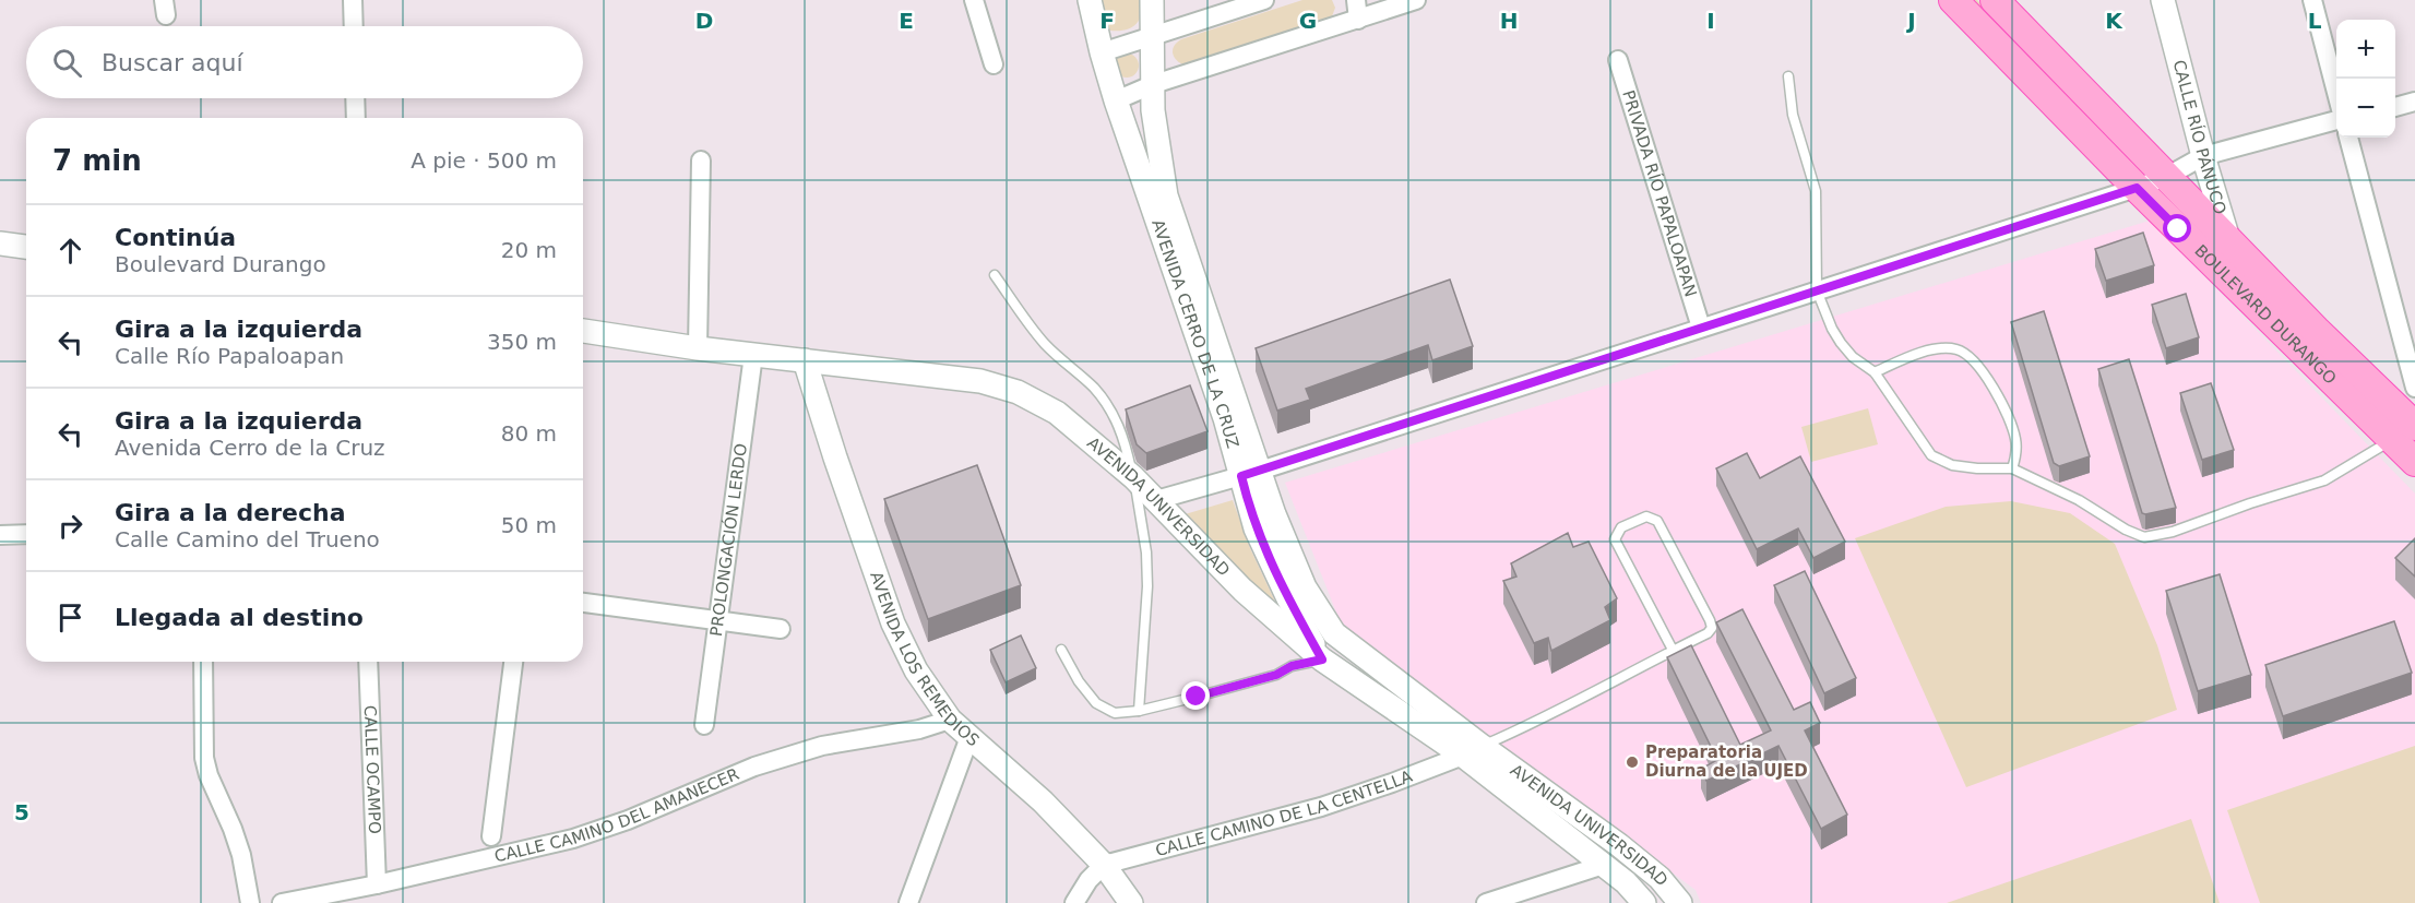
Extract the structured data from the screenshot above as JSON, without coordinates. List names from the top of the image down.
{
  "streets": {
    "main road": ["BOULEVARD DURANGO"],
    "street": [
      "CALLE RÍO PÁNUCO",
      "PRIVADA RÍO PAPALOAPAN",
      "AVENIDA CERRO DE LA CRUZ",
      "AVENIDA UNIVERSIDAD",
      "PROLONGACIÓN LERDO",
      "AVENIDA LOS REMEDIOS",
      "CALLE OCAMPO",
      "CALLE CAMINO DE LA CENTELLA",
      "CALLE CAMINO DEL AMANECER"
    ]
  },
  "crossings": [
    ["CALLE RÍO PÁNUCO", "BOULEVARD DURANGO"],
    ["AVENIDA CERRO DE LA CRUZ", "AVENIDA UNIVERSIDAD"],
    ["AVENIDA UNIVERSIDAD", "PROLONGACIÓN LERDO"],
    ["AVENIDA UNIVERSIDAD", "AVENIDA LOS REMEDIOS"],
    ["AVENIDA UNIVERSIDAD", "CALLE CAMINO DE LA CENTELLA"],
    ["AVENIDA LOS REMEDIOS", "CALLE CAMINO DE LA CENTELLA"],
    ["AVENIDA LOS REMEDIOS", "CALLE CAMINO DEL AMANECER"],
    ["CALLE OCAMPO", "CALLE CAMINO DEL AMANECER"]
  ],
  "places": ["Preparatoria Diurna de la UJED"],
  "page": {
    "map_buttons": ["+", "−"],
    "search": "Buscar aquí",
    "heading": ["7 min", "A pie · 500 m"],
    "list": [
      ["Continúa", "Boulevard Durango", "20 m"],
      ["Gira a la izquierda", "Calle Río Papaloapan", "350 m"],
      ["Gira a la izquierda", "Avenida Cerro de la Cruz", "80 m"],
      ["Gira a la derecha", "Calle Camino del Trueno", "50 m"],
      "Llegada al destino"
    ]
  },
  "grid": {
    "columns": [
      "D",
      "E",
      "F",
      "G",
      "H",
      "I",
      "J",
      "K",
      "L"
    ],
    "rows": ["5"]
  }
}
